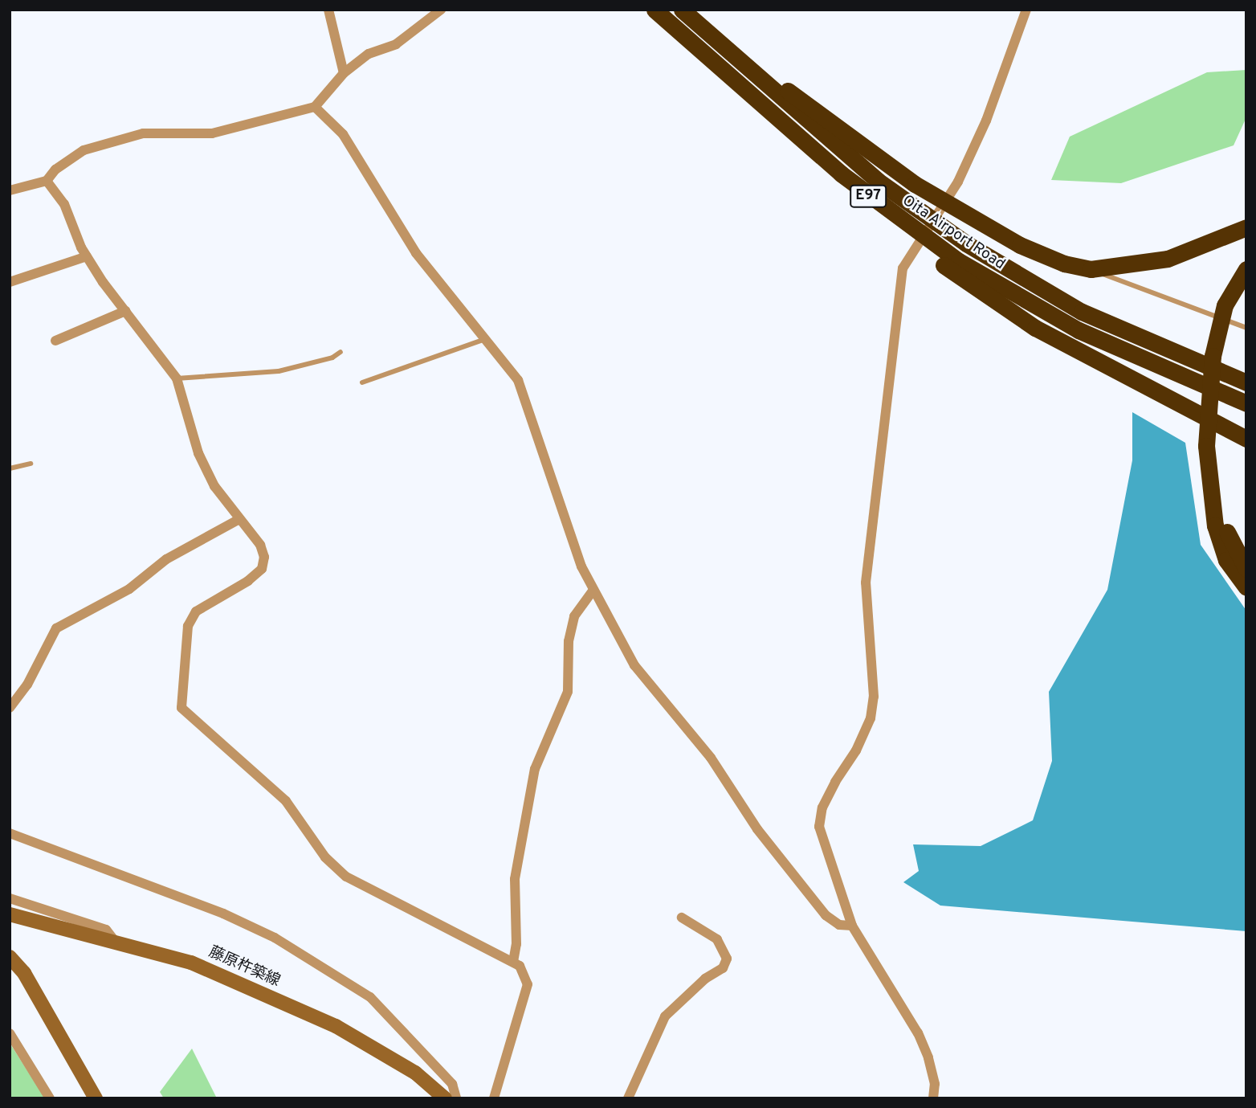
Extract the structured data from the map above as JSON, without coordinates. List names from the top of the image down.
{
  "streets": {
    "highway": ["E97", "Oita Airport Road"],
    "main road": ["藤原杵築線"]
  }
}
